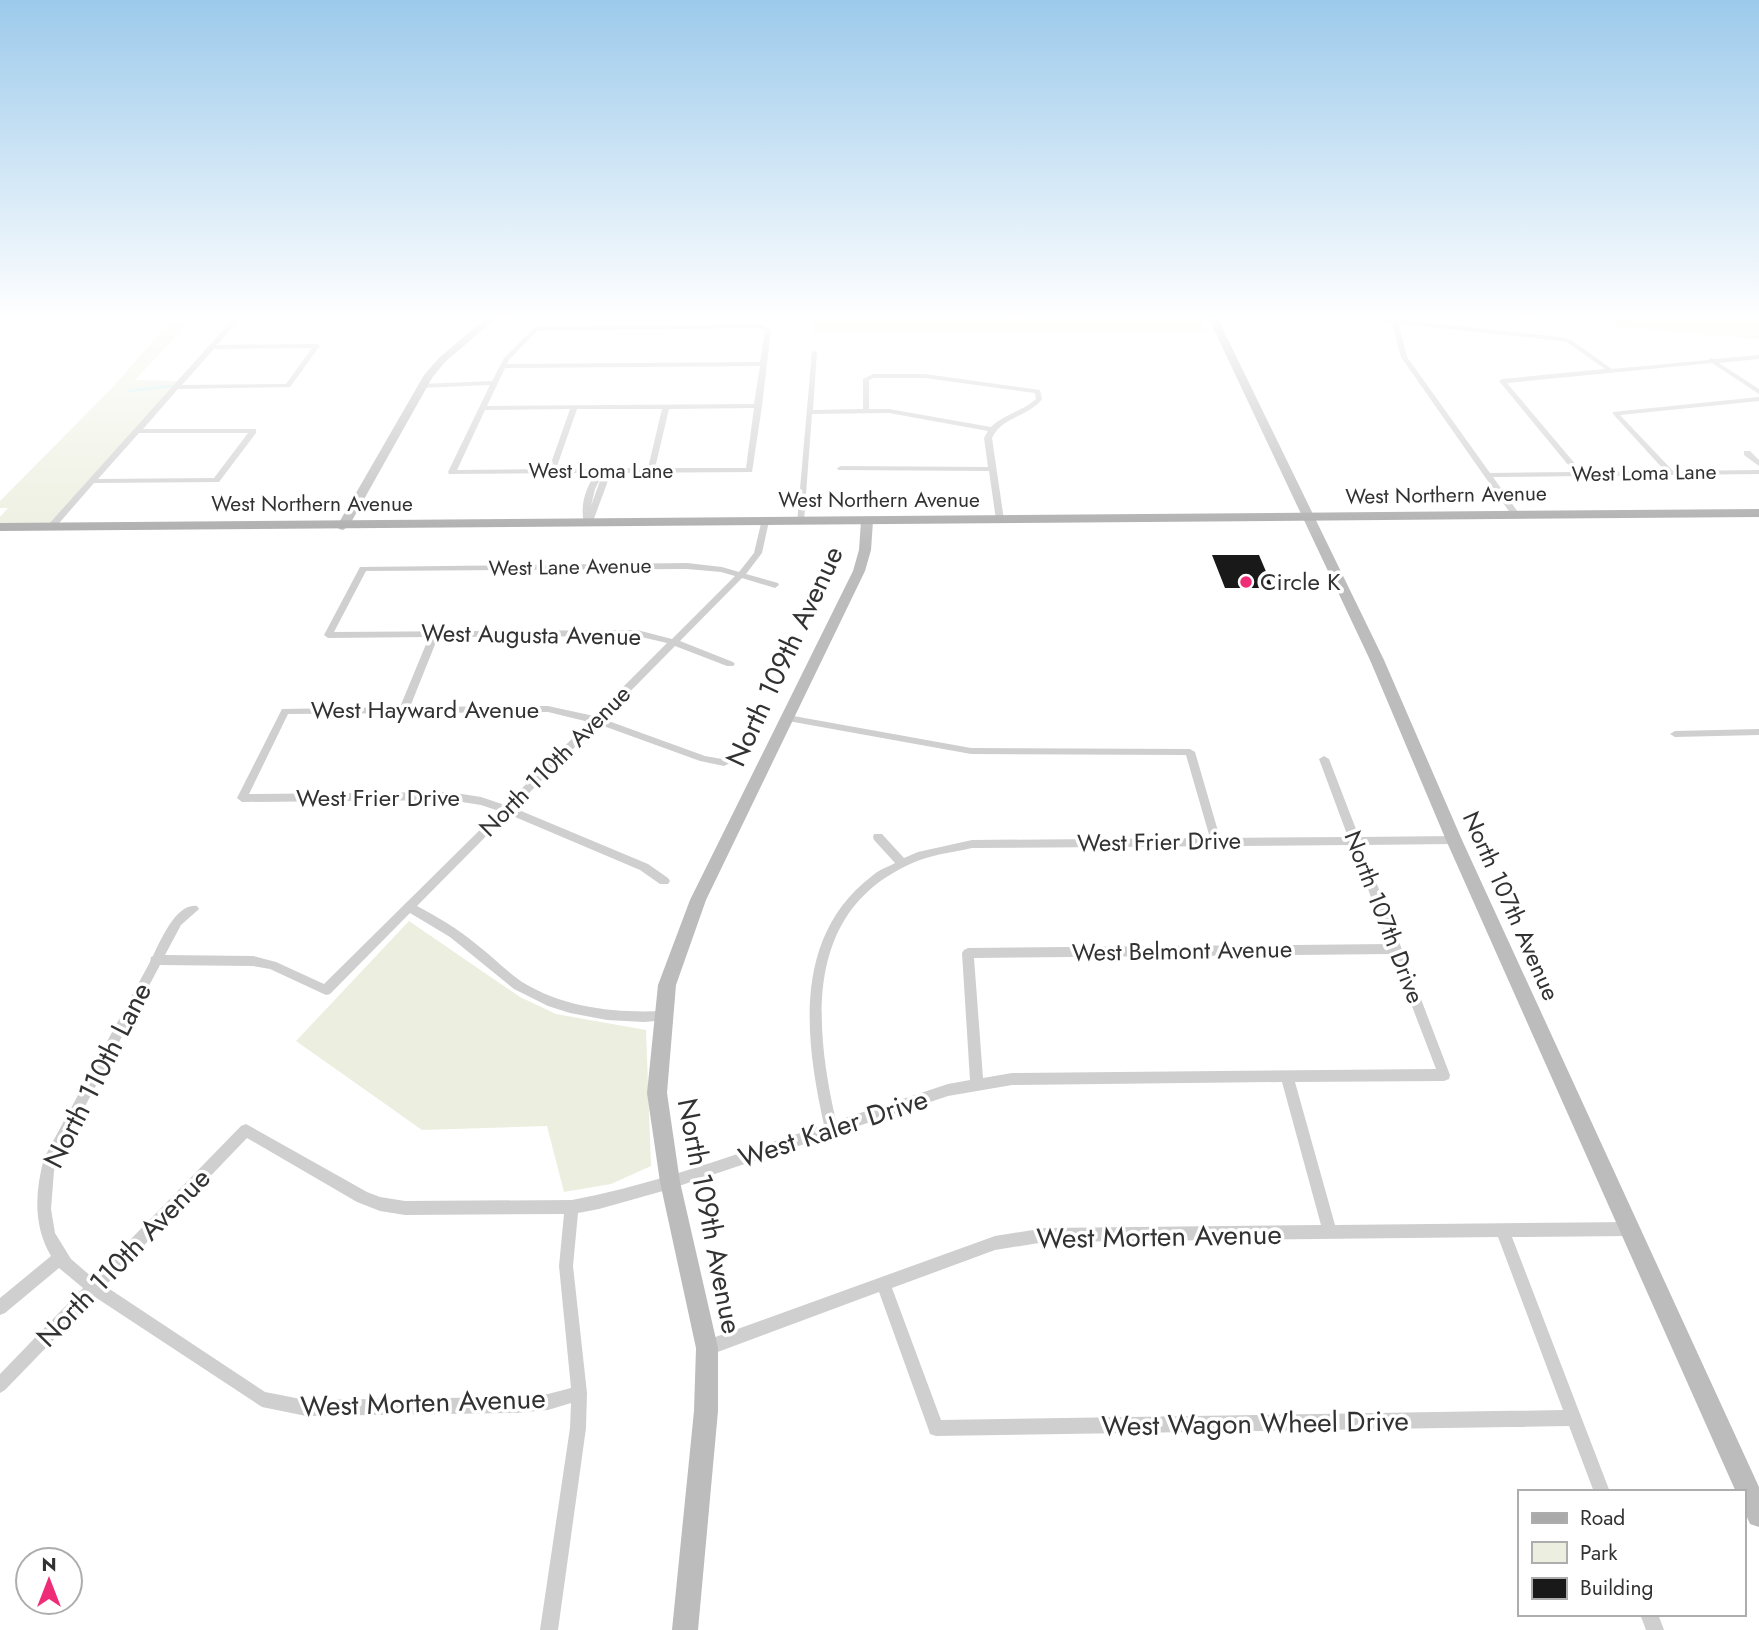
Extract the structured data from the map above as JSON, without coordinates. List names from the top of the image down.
{
  "streets": {
    "main road": ["West Northern Avenue"],
    "street": [
      "West Loma Lane",
      "West Lane Avenue",
      "West Augusta Avenue",
      "North 109th Avenue",
      "West Hayward Avenue",
      "North 110th Avenue",
      "West Frier Drive",
      "North 107th Avenue",
      "North 107th Drive",
      "West Belmont Avenue",
      "North 110th Lane",
      "West Kaler Drive",
      "West Morten Avenue",
      "West Wagon Wheel Drive"
    ]
  },
  "crossings": [
    ["West Northern Avenue", "North 109th Avenue"],
    ["West Northern Avenue", "North 110th Avenue"],
    ["West Northern Avenue", "North 107th Avenue"],
    ["West Lane Avenue", "West Augusta Avenue"],
    ["West Lane Avenue", "North 110th Avenue"],
    ["West Augusta Avenue", "North 110th Avenue"],
    ["North 109th Avenue", "West Kaler Drive"],
    ["North 109th Avenue", "West Morten Avenue"],
    ["West Hayward Avenue", "North 110th Avenue"],
    ["West Hayward Avenue", "West Frier Drive"],
    ["North 110th Avenue", "West Frier Drive"],
    ["North 110th Avenue", "North 110th Lane"],
    ["North 110th Avenue", "West Kaler Drive"],
    ["North 110th Avenue", "West Morten Avenue"],
    ["West Frier Drive", "North 107th Avenue"],
    ["West Frier Drive", "North 107th Drive"],
    ["West Frier Drive", "West Kaler Drive"],
    ["North 107th Avenue", "West Morten Avenue"],
    ["North 107th Drive", "West Belmont Avenue"],
    ["North 107th Drive", "West Kaler Drive"],
    ["West Belmont Avenue", "West Kaler Drive"],
    ["North 110th Lane", "West Morten Avenue"],
    ["West Morten Avenue", "West Wagon Wheel Drive"]
  ],
  "places": ["Circle K"],
  "legend": ["Road", "Park", "Building"],
  "north": "top"
}
